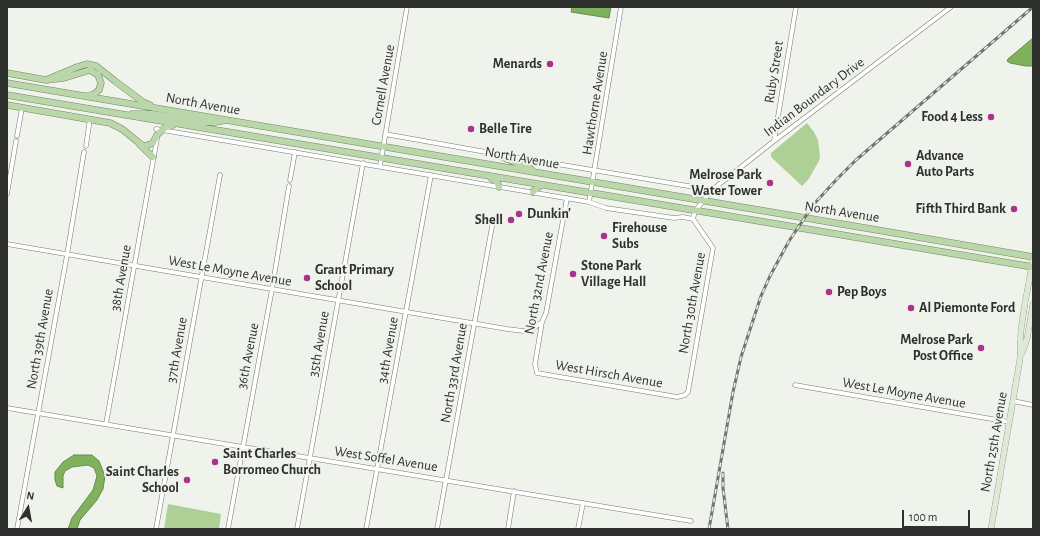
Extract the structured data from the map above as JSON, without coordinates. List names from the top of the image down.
{
  "streets": {
    "main road": ["North Avenue", "North 25th Avenue"],
    "street": [
      "Ruby Street",
      "Cornell Avenue",
      "Indian Boundary Drive",
      "Hawthorne Avenue",
      "West Le Moyne Avenue",
      "38th Avenue",
      "North 32nd Avenue",
      "North 30th Avenue",
      "North 39th Avenue",
      "35th Avenue",
      "37th Avenue",
      "34th Avenue",
      "36th Avenue",
      "North 33rd Avenue",
      "West Hirsch Avenue",
      "West Soffel Avenue"
    ]
  },
  "crossings": [
    ["Ruby Street", "Indian Boundary Drive"],
    ["Cornell Avenue", "North Avenue"],
    ["Indian Boundary Drive", "North Avenue"],
    ["Hawthorne Avenue", "North Avenue"],
    ["North Avenue", "North 25th Avenue"],
    ["West Le Moyne Avenue", "38th Avenue"],
    ["West Le Moyne Avenue", "North 32nd Avenue"],
    ["West Le Moyne Avenue", "North 39th Avenue"],
    ["West Le Moyne Avenue", "35th Avenue"],
    ["West Le Moyne Avenue", "37th Avenue"],
    ["West Le Moyne Avenue", "34th Avenue"],
    ["West Le Moyne Avenue", "36th Avenue"],
    ["West Le Moyne Avenue", "North 33rd Avenue"],
    ["West Le Moyne Avenue", "North 25th Avenue"],
    ["38th Avenue", "West Soffel Avenue"],
    ["North 32nd Avenue", "West Hirsch Avenue"],
    ["North 30th Avenue", "West Hirsch Avenue"],
    ["North 39th Avenue", "West Soffel Avenue"],
    ["35th Avenue", "West Soffel Avenue"],
    ["37th Avenue", "West Soffel Avenue"],
    ["34th Avenue", "West Soffel Avenue"],
    ["36th Avenue", "West Soffel Avenue"],
    ["North 33rd Avenue", "West Soffel Avenue"]
  ],
  "places": [
    "Menards",
    "Food 4 Less",
    "Belle Tire",
    "Advance Auto Parts",
    "Melrose Park Water Tower",
    "Fifth Third Bank",
    "Dunkin'",
    "Shell",
    "Firehouse Subs",
    "Stone Park Village Hall",
    "Grant Primary School",
    "Pep Boys",
    "Al Piemonte Ford",
    "Melrose Park Post Office",
    "Saint Charles Borromeo Church",
    "Saint Charles School"
  ],
  "scale_bar": "100 m",
  "north": "top"
}
